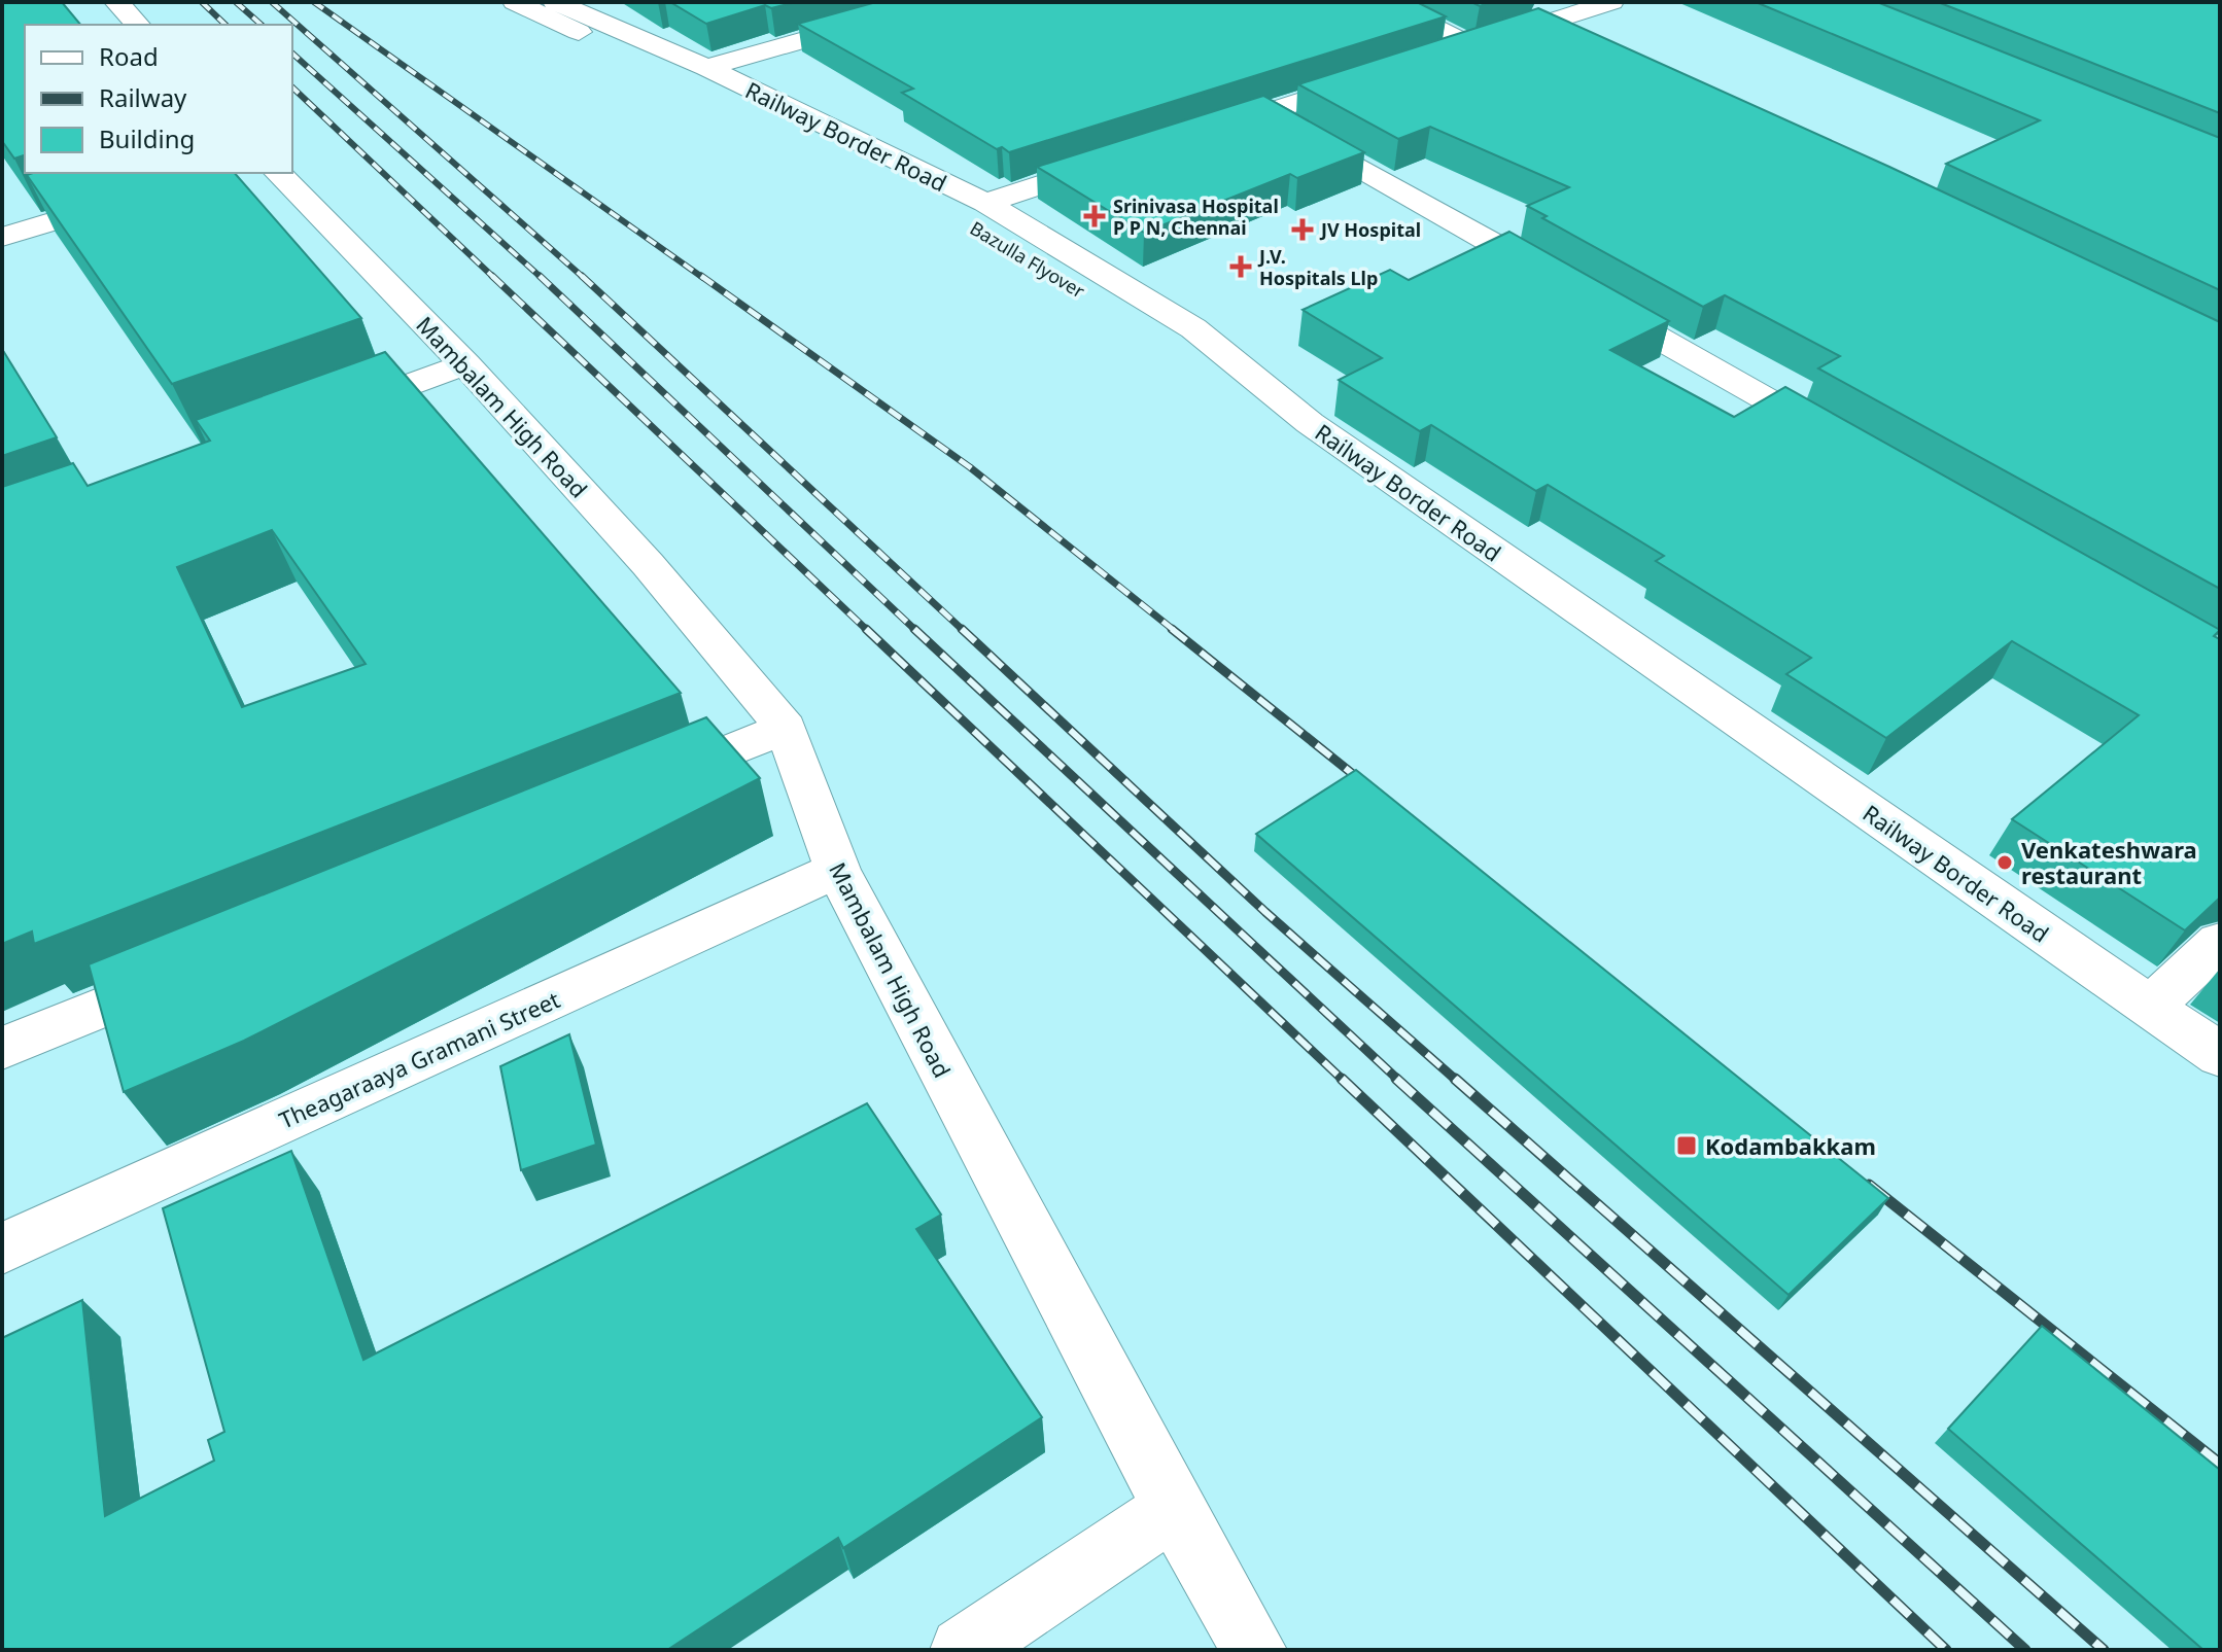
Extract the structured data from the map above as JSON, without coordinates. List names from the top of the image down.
{
  "streets": {
    "street": [
      "Railway Border Road",
      "Bazulla Flyover",
      "Mambalam High Road",
      "Theagaraaya Gramani Street"
    ]
  },
  "crossings": [
    ["Railway Border Road", "Bazulla Flyover"],
    ["Mambalam High Road", "Theagaraaya Gramani Street"]
  ],
  "places": {
    "health": ["Srinivasa Hospital P P N, Chennai", "JV Hospital", "J.V. Hospitals Llp"],
    "other": ["Venkateshwara restaurant"],
    "transit": ["Kodambakkam"]
  },
  "legend": ["Road", "Railway", "Building"]
}
